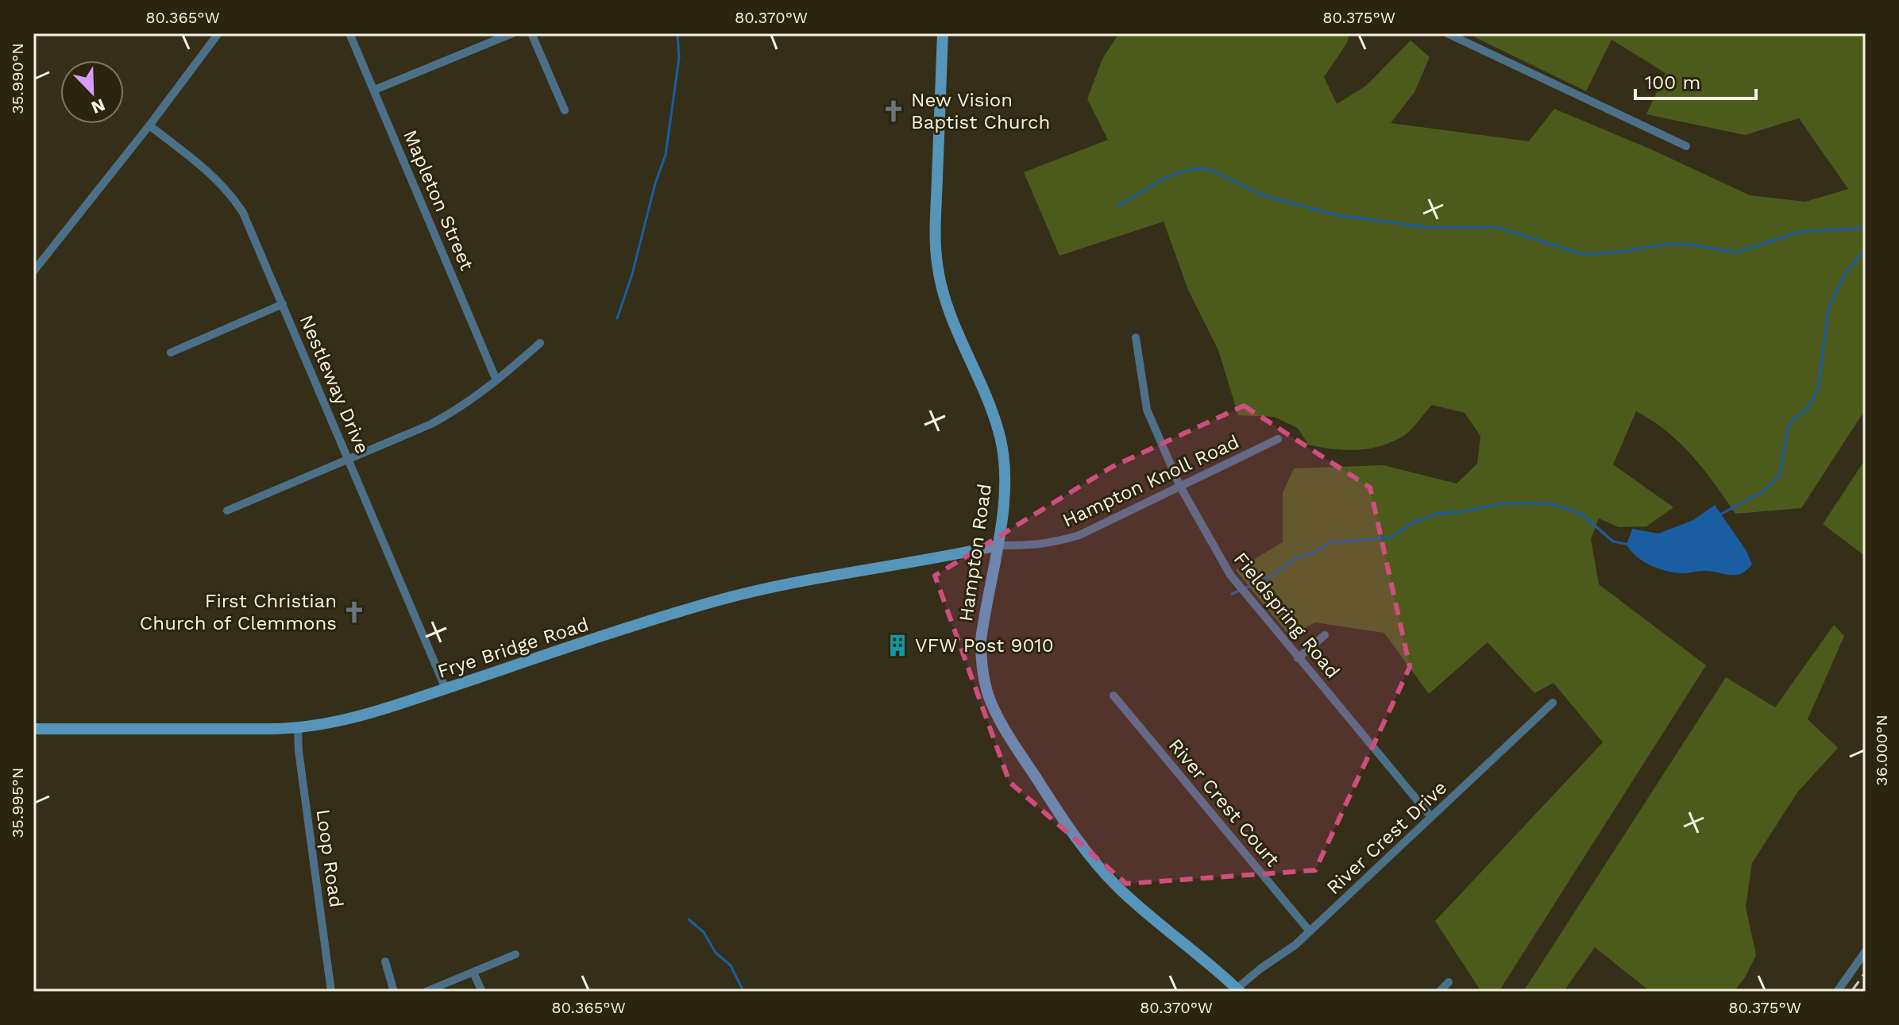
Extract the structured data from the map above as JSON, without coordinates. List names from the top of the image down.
{
  "streets": {
    "main road": ["Hampton Road", "Frye Bridge Road"],
    "street": [
      "Mapleton Street",
      "Nestleway Drive",
      "Hampton Knoll Road",
      "Fieldspring Road",
      "River Crest Court",
      "River Crest Drive",
      "Loop Road"
    ]
  },
  "crossings": [
    ["Nestleway Drive", "Frye Bridge Road"],
    ["Hampton Knoll Road", "Hampton Road"],
    ["Hampton Knoll Road", "Fieldspring Road"],
    ["Hampton Knoll Road", "Frye Bridge Road"],
    ["Hampton Road", "Frye Bridge Road"],
    ["Hampton Road", "River Crest Drive"],
    ["Fieldspring Road", "River Crest Drive"],
    ["Frye Bridge Road", "Loop Road"],
    ["River Crest Court", "River Crest Drive"]
  ],
  "places": {
    "church": ["New Vision Baptist Church", "First Christian Church of Clemmons"],
    "building": ["VFW Post 9010"]
  },
  "scale_bar": "100 m",
  "north": "bottom right",
  "coordinates": [
    "80.365°W",
    "80.370°W",
    "80.375°W",
    "35.990°N",
    "36.000°N",
    "35.995°N"
  ]
}
